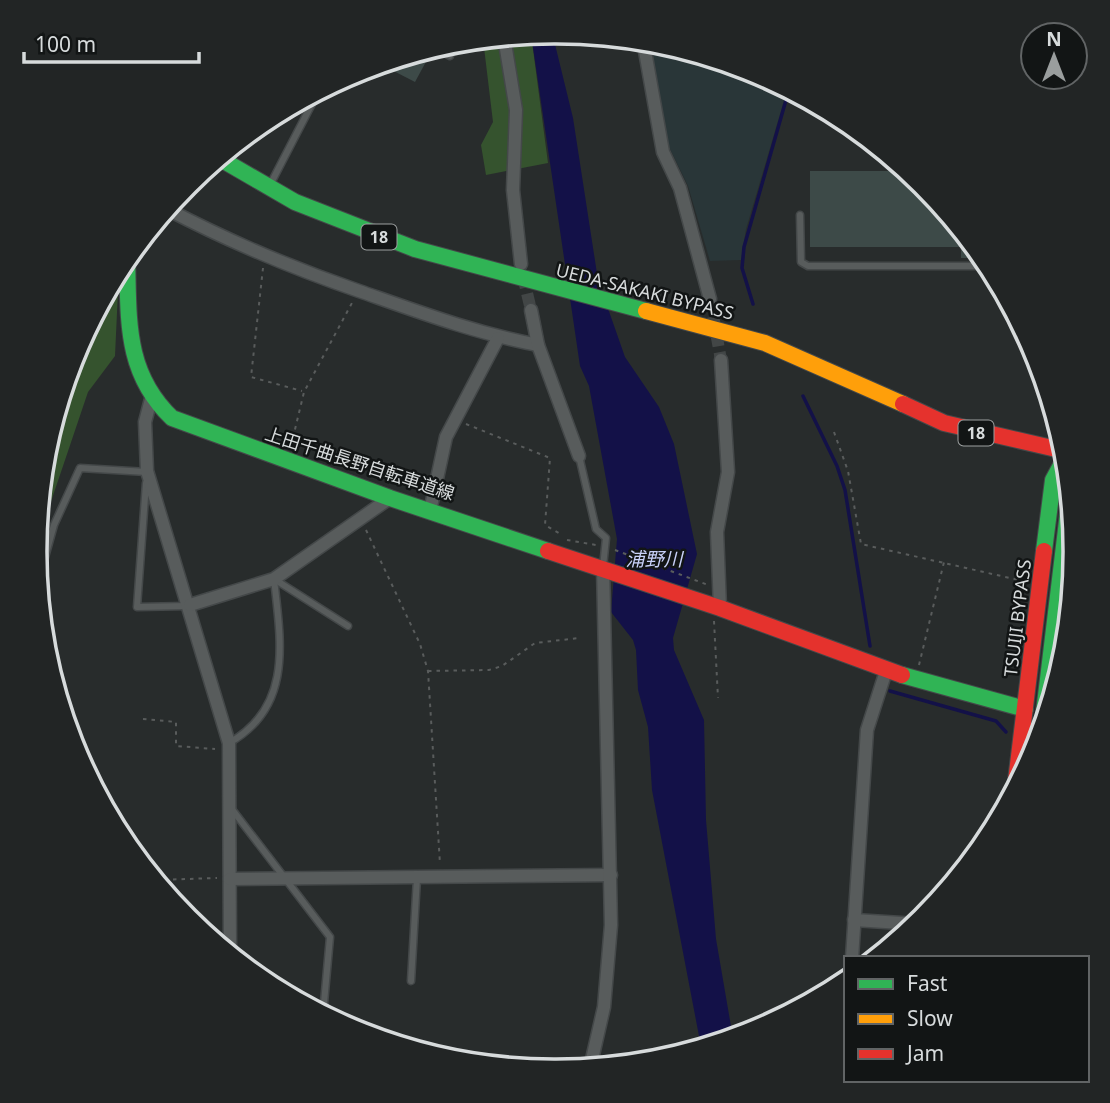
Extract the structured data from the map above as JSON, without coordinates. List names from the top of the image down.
{
  "streets": {
    "main road": ["18", "UEDA-SAKAKI BYPASS", "TSUIJI BYPASS"]
  },
  "water": ["浦野川"],
  "legend": ["Fast", "Slow", "Jam"],
  "scale_bar": "100 m",
  "north": "top"
}
